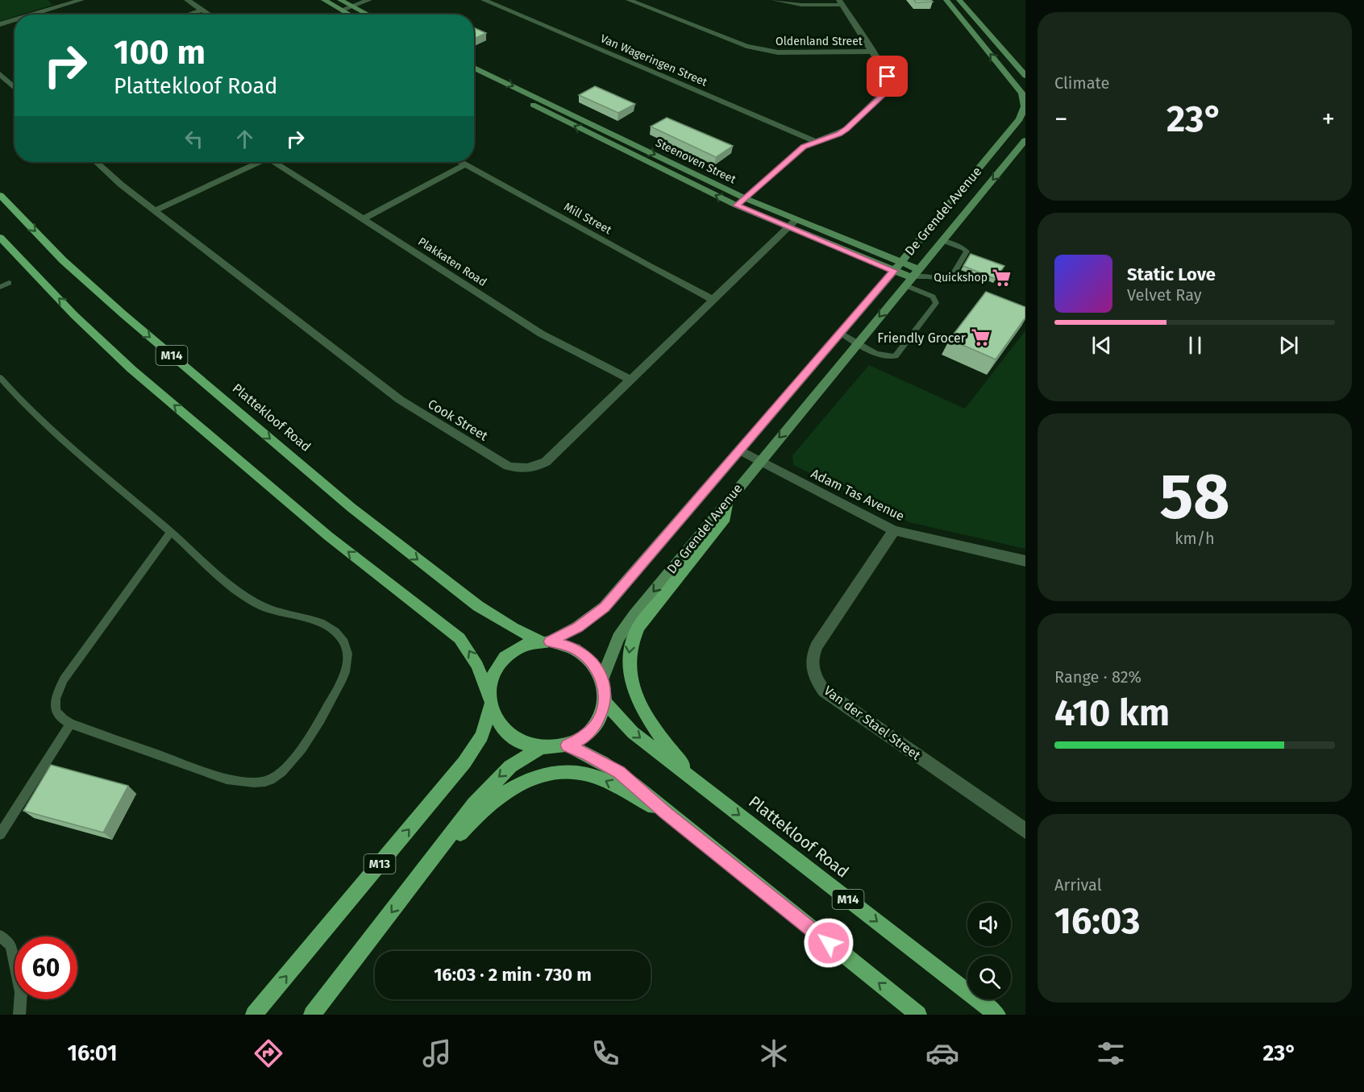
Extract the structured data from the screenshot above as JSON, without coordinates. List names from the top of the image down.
{
  "streets": {
    "main road": ["M14", "Plattekloof Road", "M13"],
    "street": [
      "Oldenland Street",
      "Van Wageringen Street",
      "Steenoven Street",
      "De Grendel Avenue",
      "Mill Street",
      "Plakkaten Road",
      "Cook Street",
      "Adam Tas Avenue",
      "Van der Stael Street"
    ]
  },
  "crossings": [
    ["Steenoven Street", "De Grendel Avenue"],
    ["Steenoven Street", "Cook Street"],
    ["De Grendel Avenue", "Plattekloof Road"],
    ["De Grendel Avenue", "Adam Tas Avenue"],
    ["De Grendel Avenue", "M13"],
    ["Mill Street", "Cook Street"],
    ["Plakkaten Road", "Cook Street"],
    ["Plattekloof Road", "M13"],
    ["Adam Tas Avenue", "Van der Stael Street"]
  ],
  "places": {
    "supermarket": ["Quickshop", "Friendly Grocer"]
  },
  "page": {
    "tile": [
      "Climate",
      ["58", "km/h"],
      ["Range · 82%", "410 km"],
      ["Arrival", "16:03"]
    ],
    "turn": ["100 m", "Plattekloof Road"],
    "heat": ["−", "23°", "+"],
    "song": ["Static Love", "Velvet Ray"],
    "limit": "60",
    "trip": "16:03 · 2 min · 730 m",
    "tabs": ["16:01", "23°"]
  }
}
